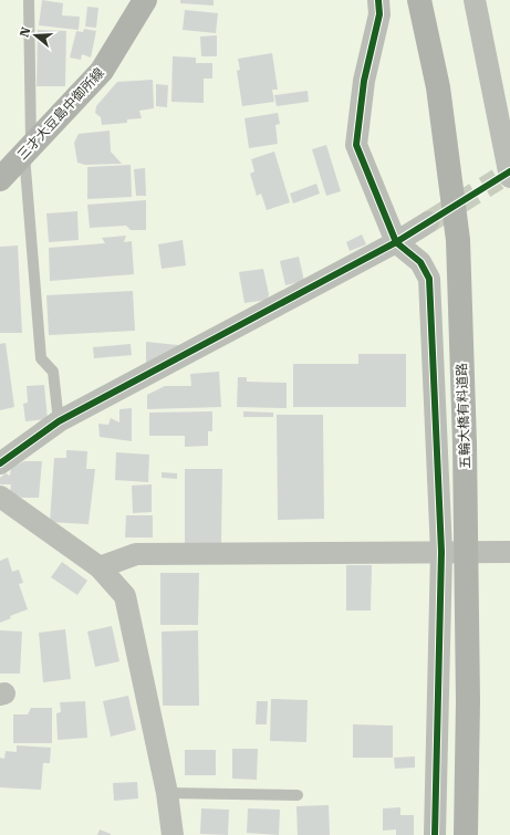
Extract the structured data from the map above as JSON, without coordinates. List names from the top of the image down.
{
  "streets": {
    "main road": ["三才大豆島中御所線", "五輪大橋有料道路"]
  },
  "north": "left"
}
